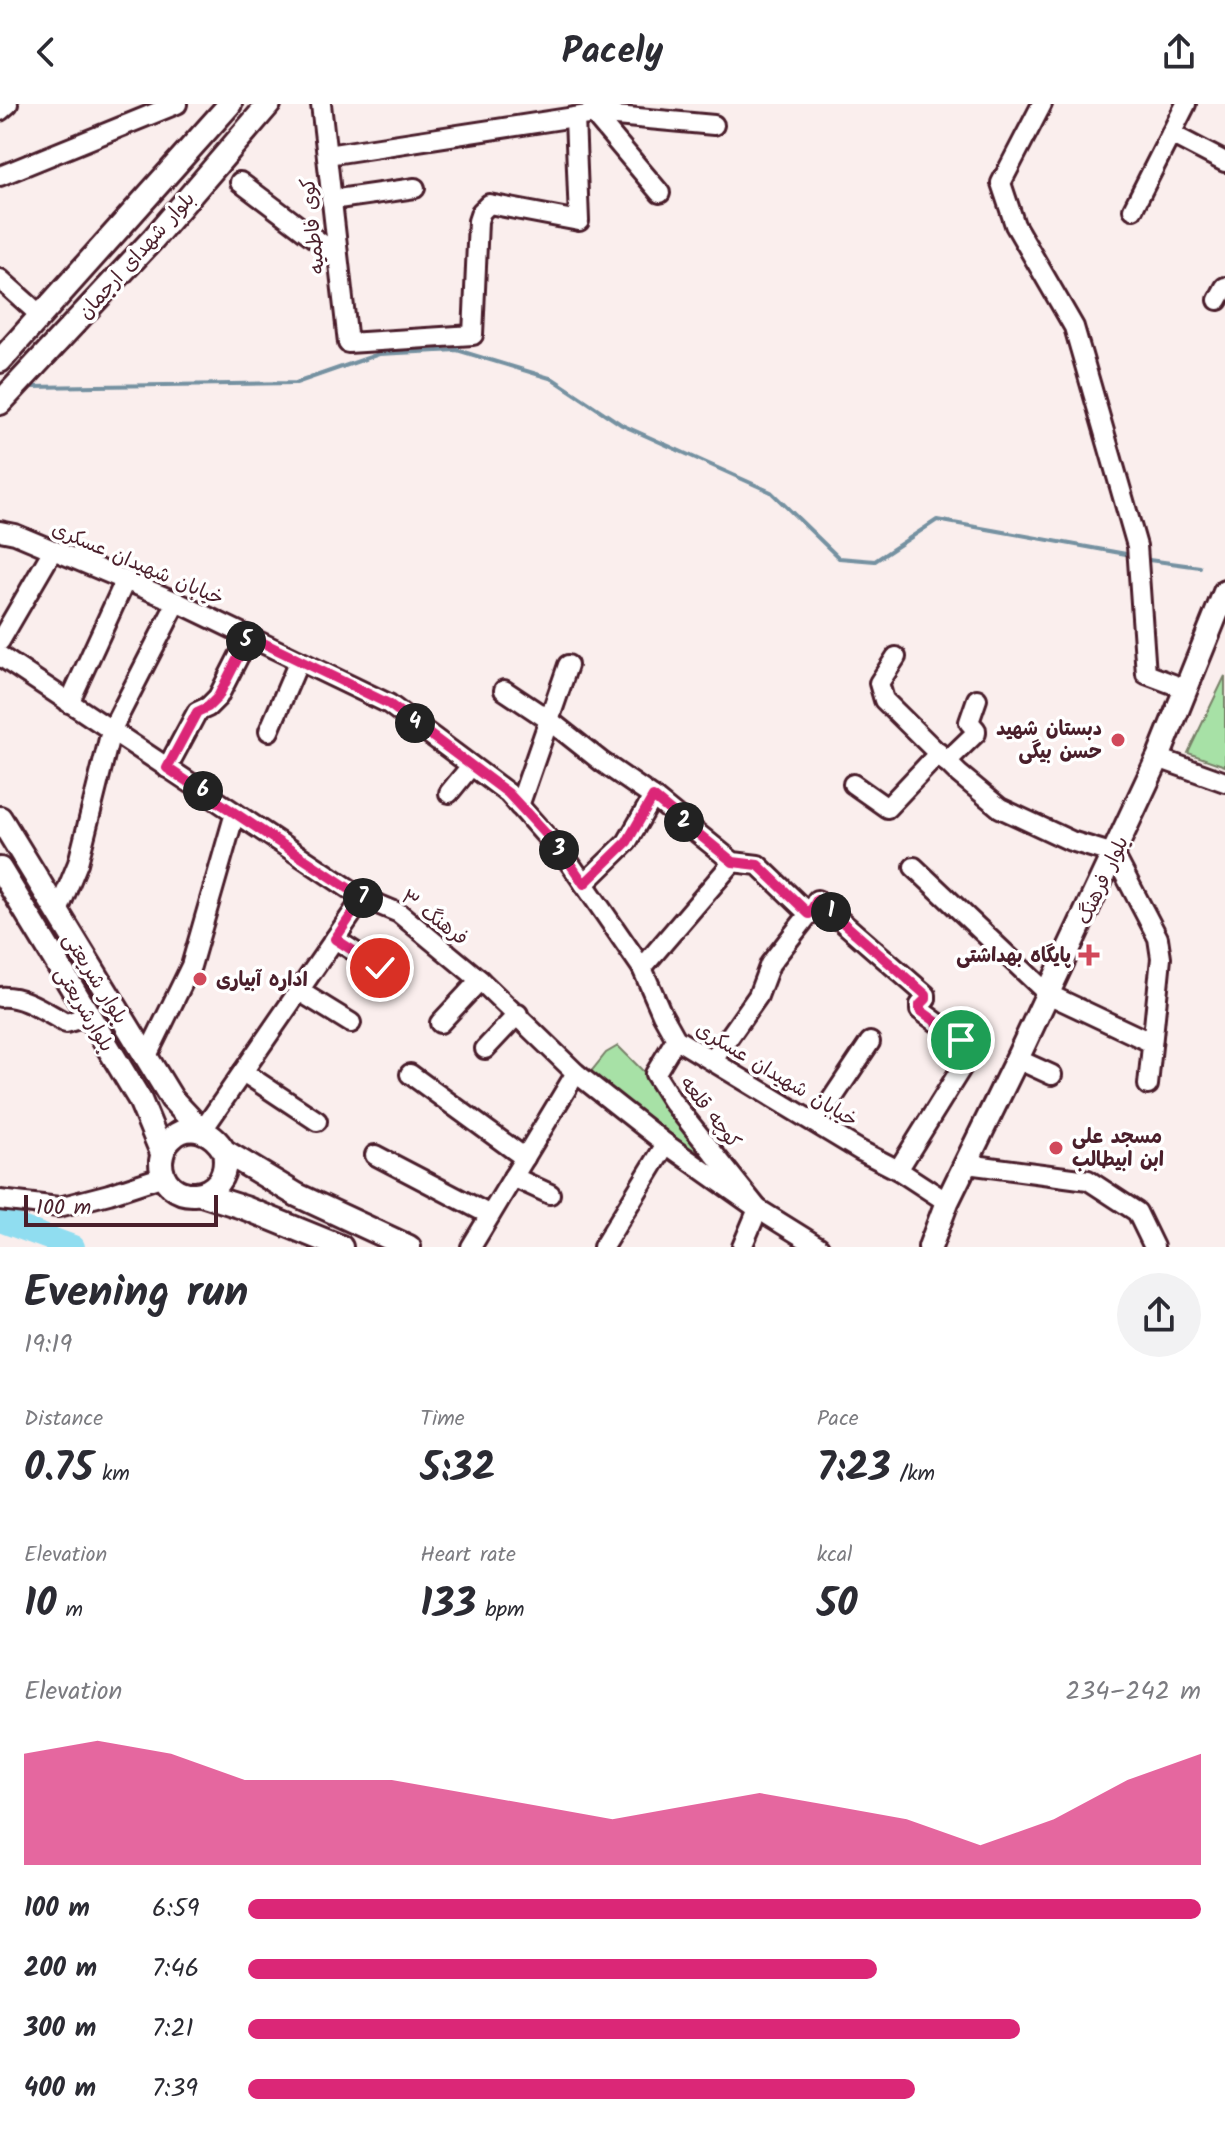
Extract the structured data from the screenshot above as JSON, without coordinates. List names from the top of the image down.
{
  "streets": {
    "main road": [
      "بلوار شهدای ارجمان",
      "بلوار فرهنگ",
      "بلوار شریعتی",
      "بلوارشریعتی"
    ],
    "street": [
      "کوی فاطمیه",
      "خیابان شهیدان عسکری",
      "فرهنگ ۳",
      "کوچه قلعه"
    ]
  },
  "crossings": [
    ["خیابان شهیدان عسکری", "بلوار فرهنگ"],
    ["خیابان شهیدان عسکری", "کوچه قلعه"],
    ["فرهنگ ۳", "کوچه قلعه"],
    ["بلوار شریعتی", "بلوارشریعتی"]
  ],
  "places": {
    "other": ["دبستان شهید حسن بیگی", "اداره آبیاری", "مسجد علی ابن ابیطالب"],
    "health": ["پایگاه بهداشتی"]
  },
  "scale_bar": "100 m",
  "page": {
    "header": "Pacely",
    "pins": [
      "5",
      "4",
      "6",
      "2",
      "3",
      "7",
      "1"
    ],
    "scale": "100 m",
    "heading": ["Evening run", "19:19"],
    "stats": [
      ["Distance", "0.75 km"],
      ["Time", "5:32"],
      ["Pace", "7:23 /km"],
      ["Elevation", "10 m"],
      ["Heart rate", "133 bpm"],
      ["kcal", "50"]
    ],
    "chart": ["Elevation", "234–242 m"],
    "list": [
      {
        "name": "100 m",
        "note": "6:59"
      },
      {
        "name": "200 m",
        "note": "7:46"
      },
      {
        "name": "300 m",
        "note": "7:21"
      },
      {
        "name": "400 m",
        "note": "7:39"
      }
    ]
  }
}
